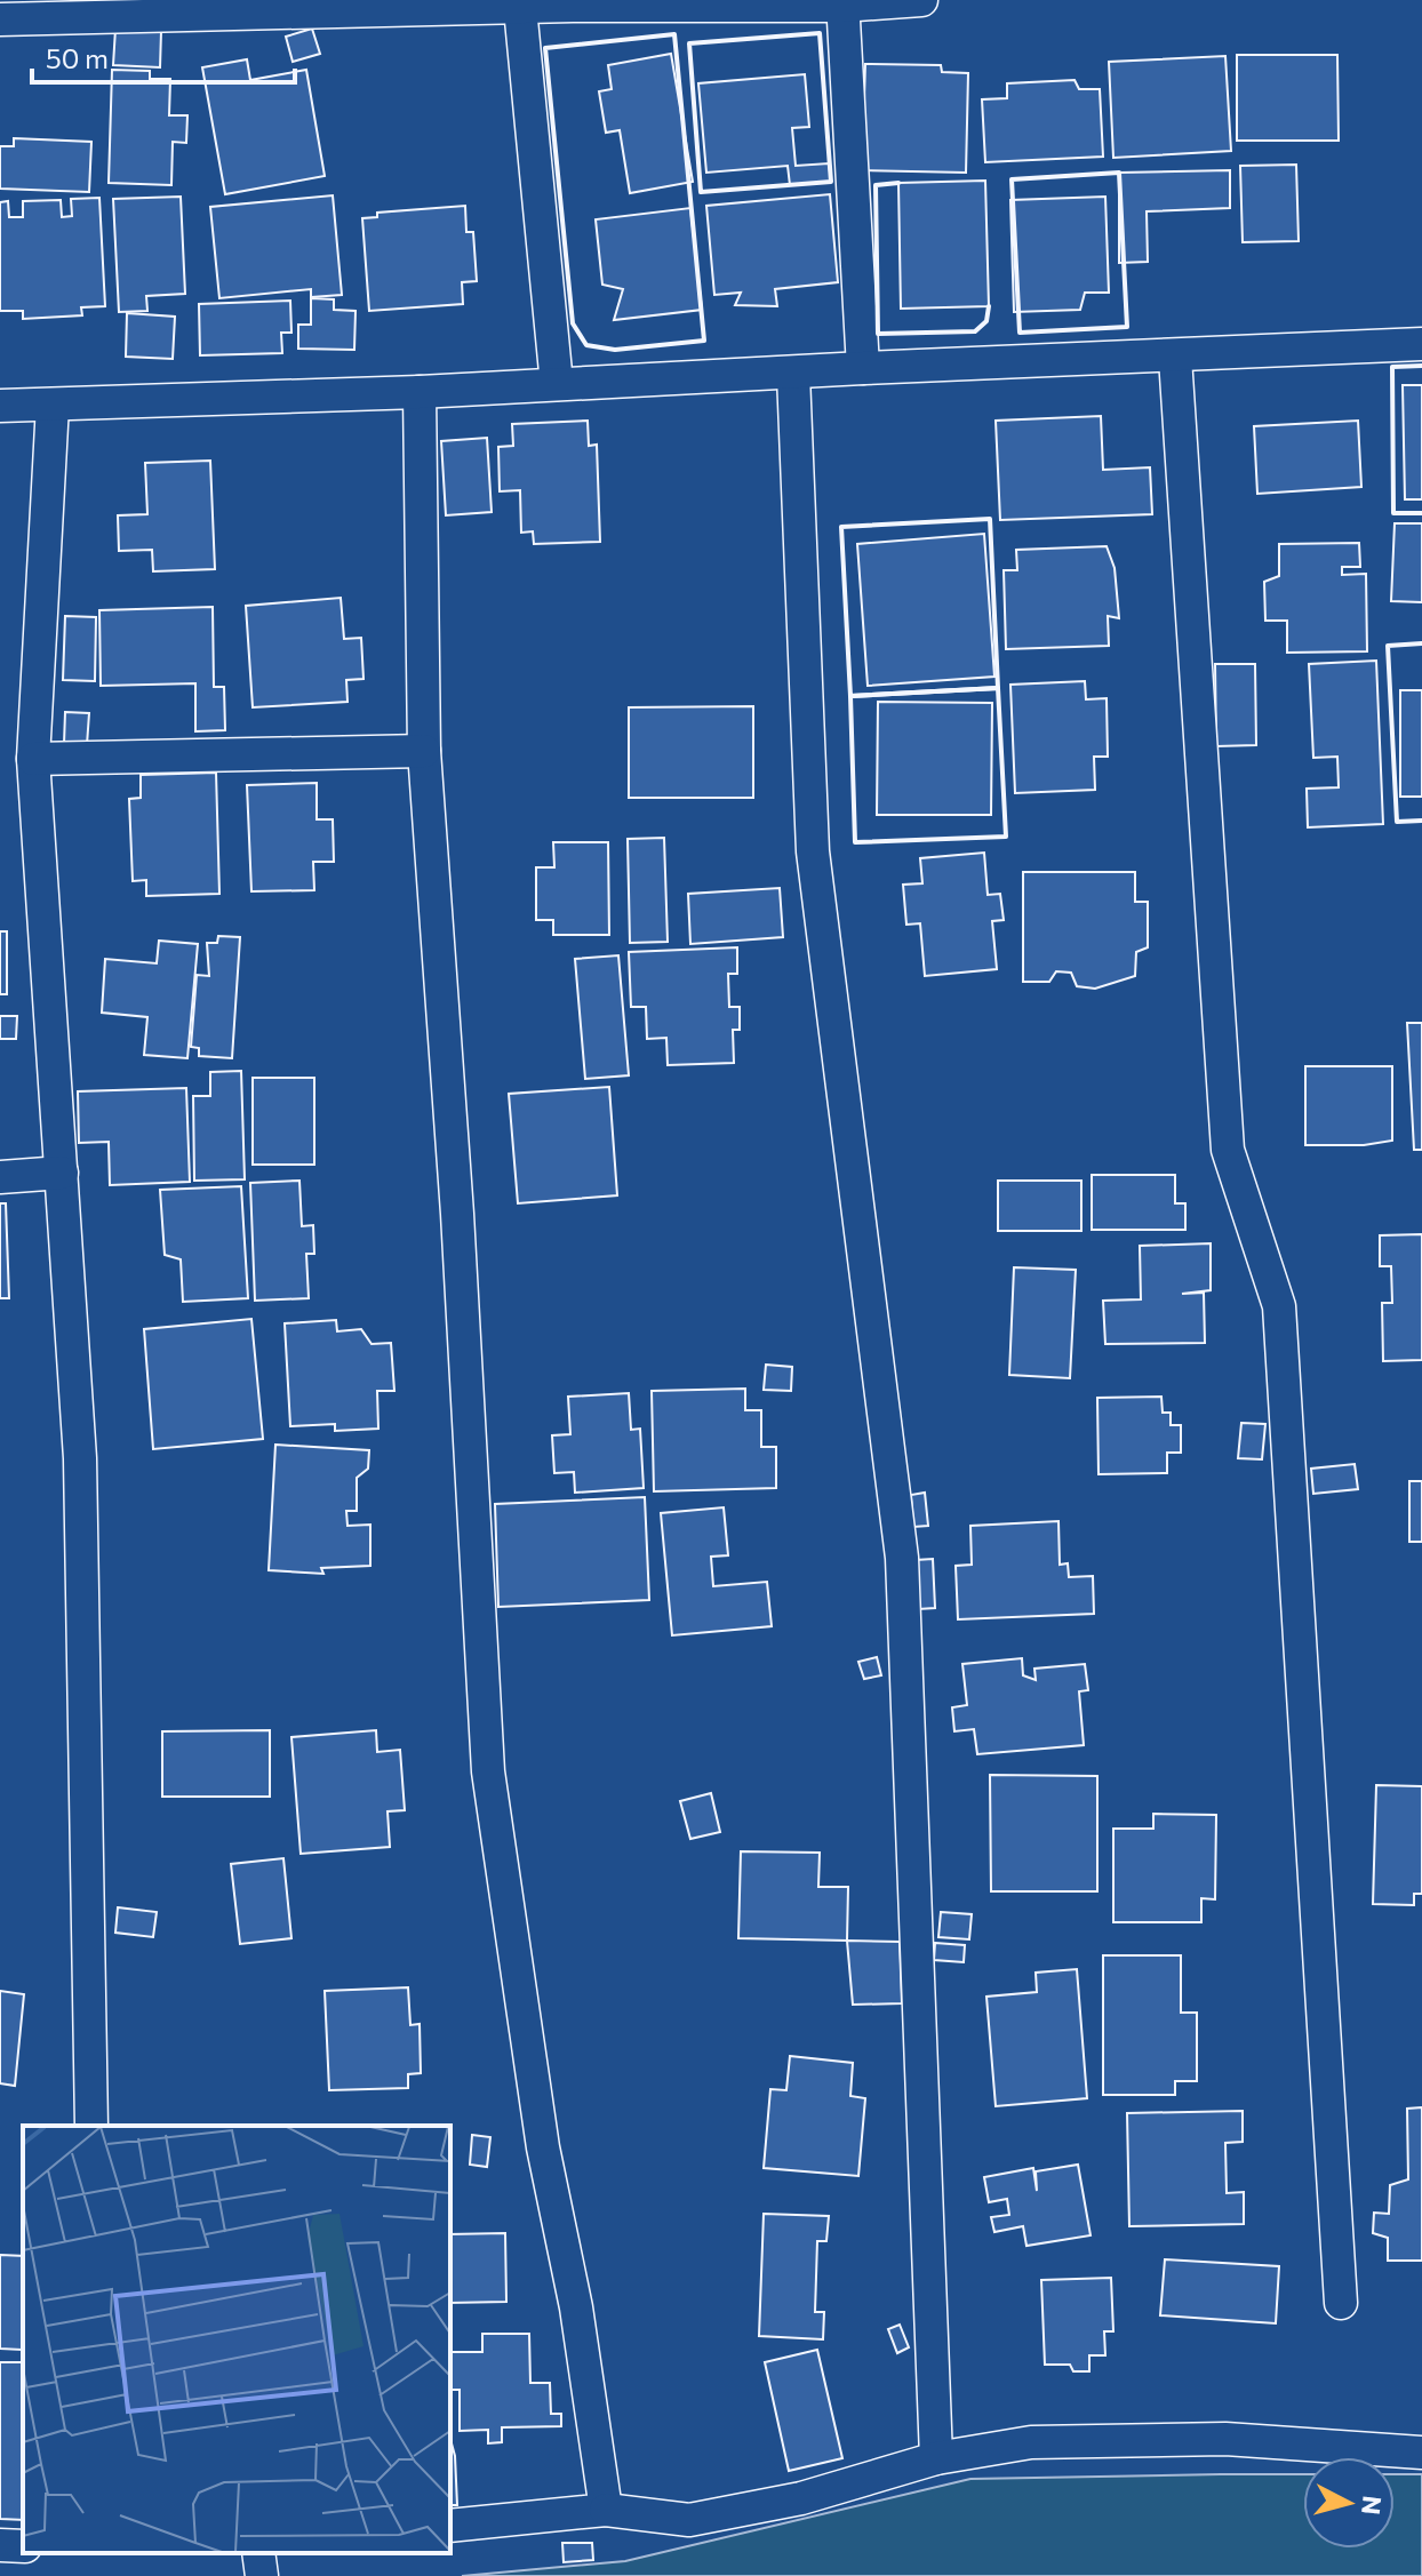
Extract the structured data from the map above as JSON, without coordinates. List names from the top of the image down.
{
  "scale_bar": "50 m",
  "north": "right"
}
